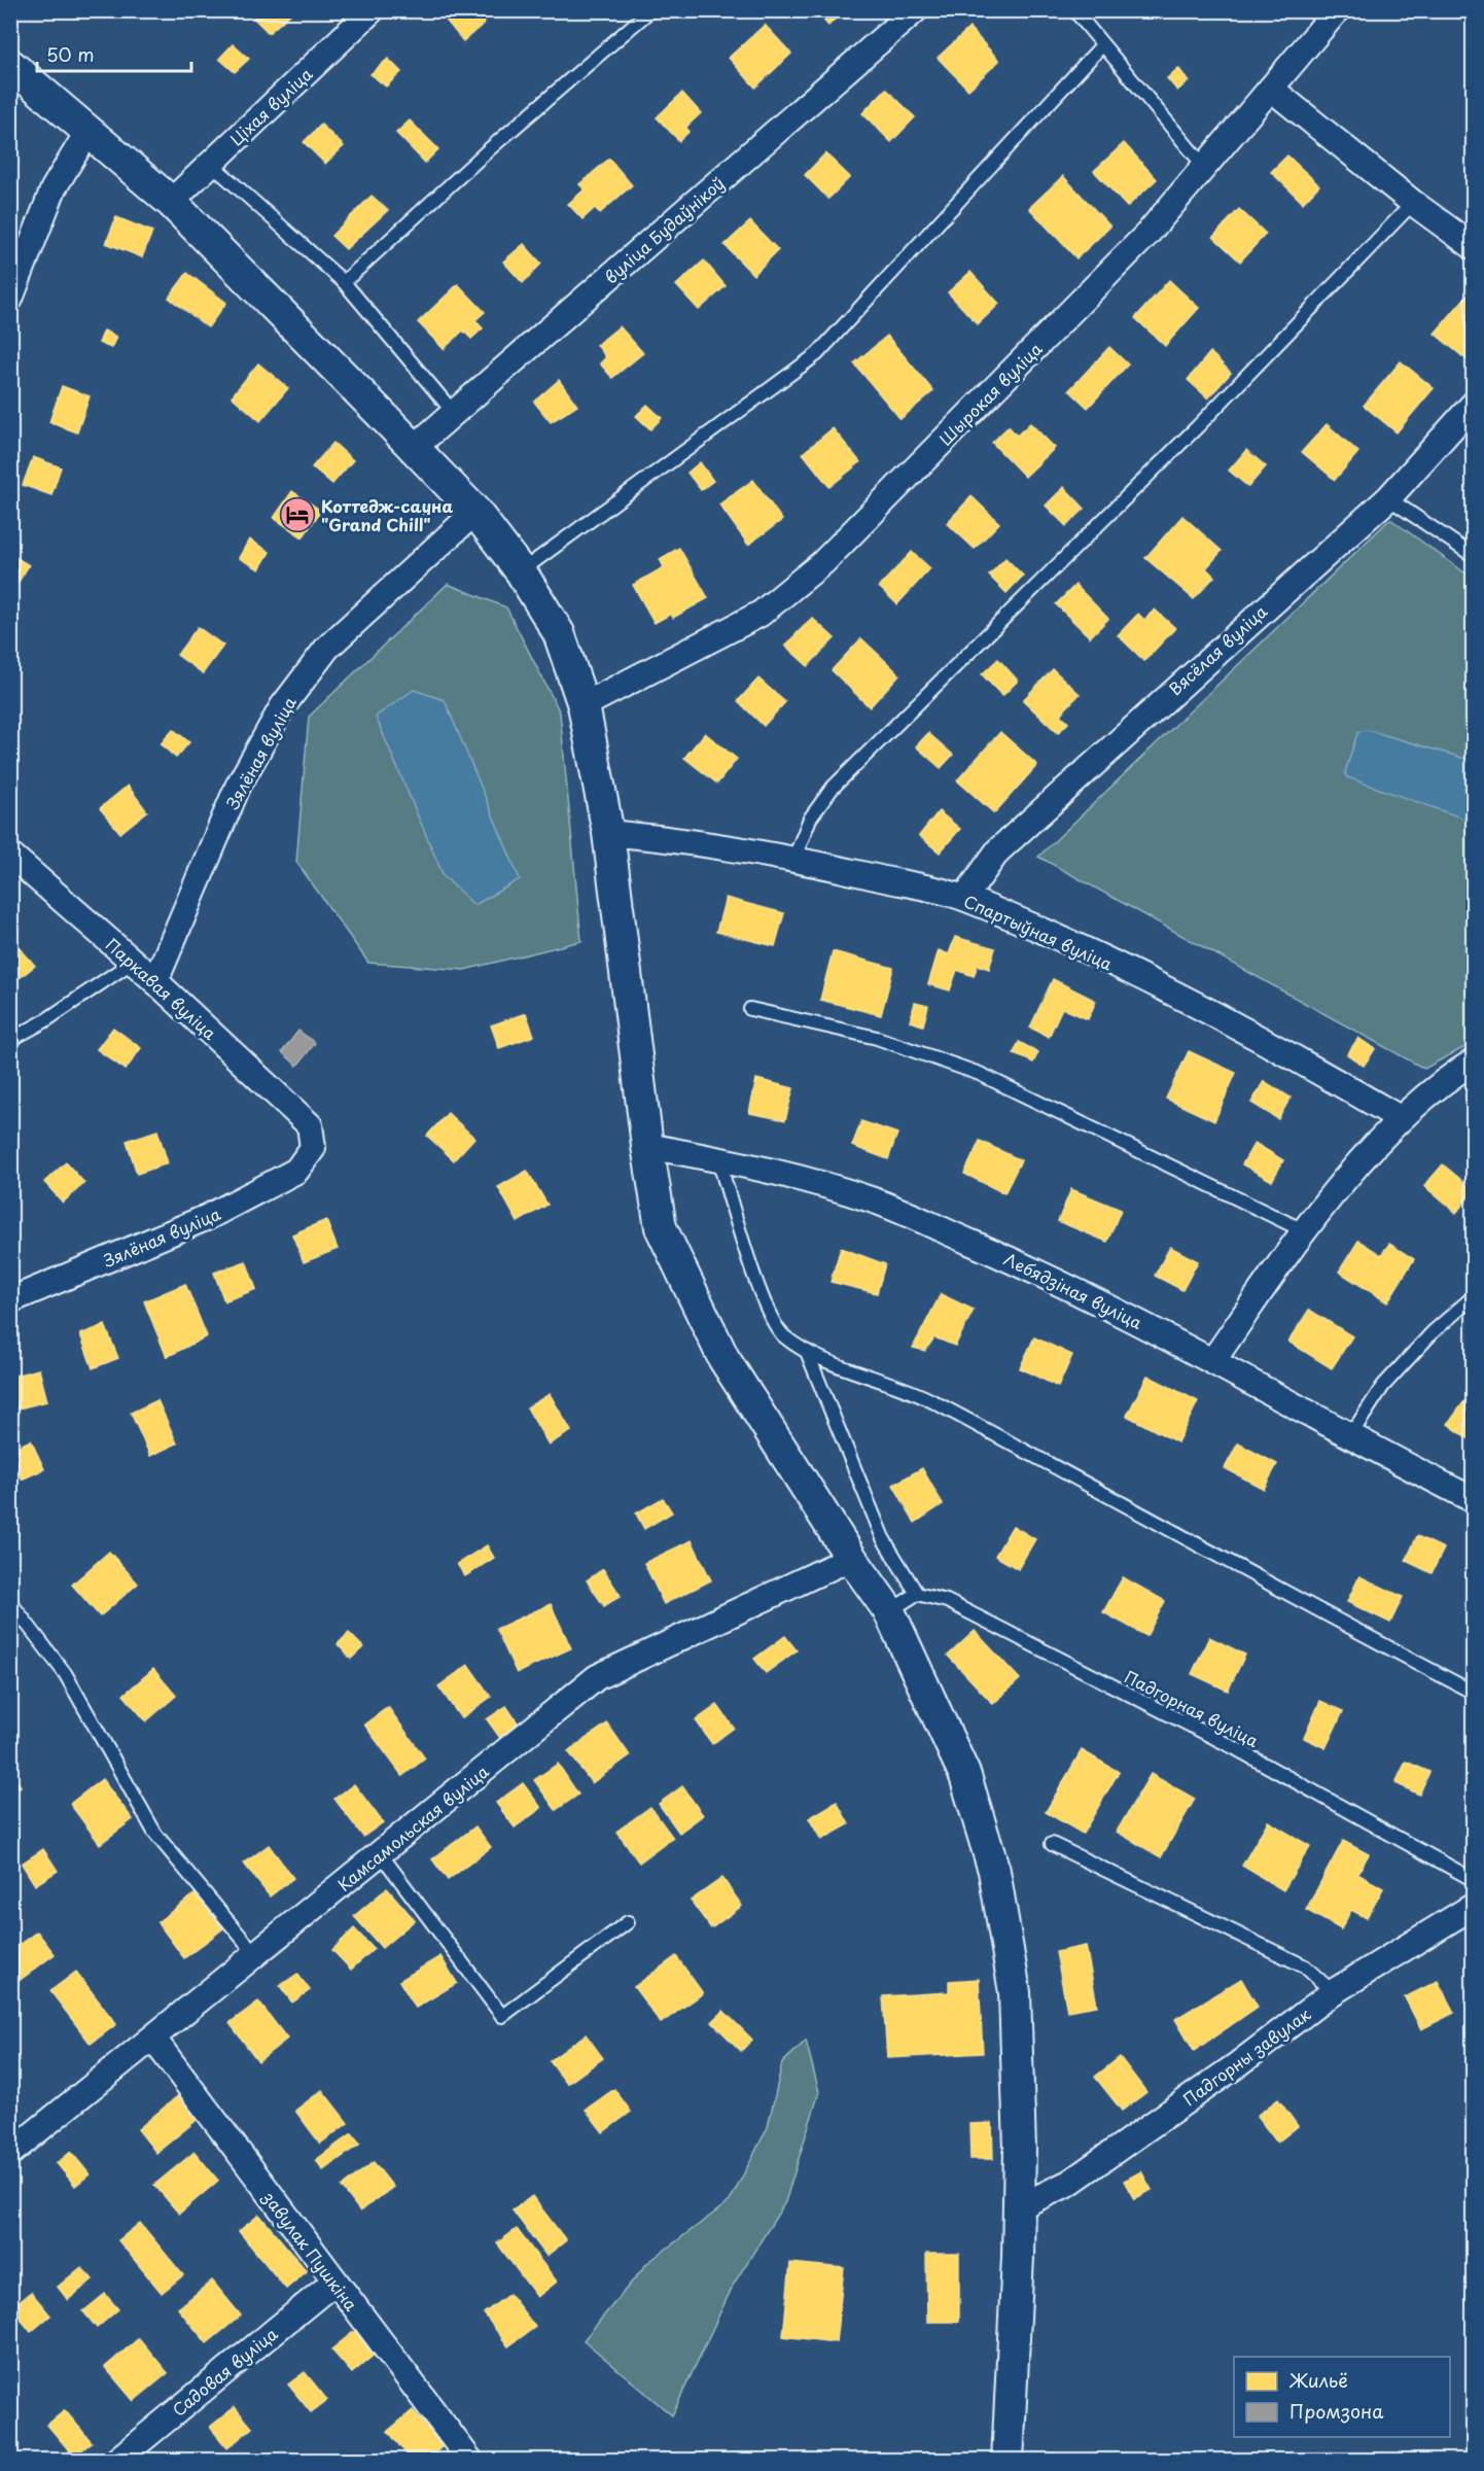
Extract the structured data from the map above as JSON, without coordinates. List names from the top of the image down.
{
  "streets": {
    "street": [
      "Ціхая вуліца",
      "вуліца Будаўнікоў",
      "Шырокая вуліца",
      "Вясёлая вуліца",
      "Зялёная вуліца",
      "Спартыўная вуліца",
      "Паркавая вуліца",
      "Лебядзіная вуліца",
      "Камсамольская вуліца",
      "Падгорны завулак",
      "завулак Пушкіна",
      "Садовая вуліца"
    ],
    "lane": ["Падгорная вуліца"]
  },
  "crossings": [
    ["Вясёлая вуліца", "Спартыўная вуліца"],
    ["Зялёная вуліца", "Паркавая вуліца"],
    ["Камсамольская вуліца", "завулак Пушкіна"],
    ["завулак Пушкіна", "Садовая вуліца"]
  ],
  "places": {
    "hotel": ["Коттедж-сауна \"Grand Chill\""]
  },
  "legend": ["Жильё", "Промзона"],
  "scale_bar": "50 m"
}
